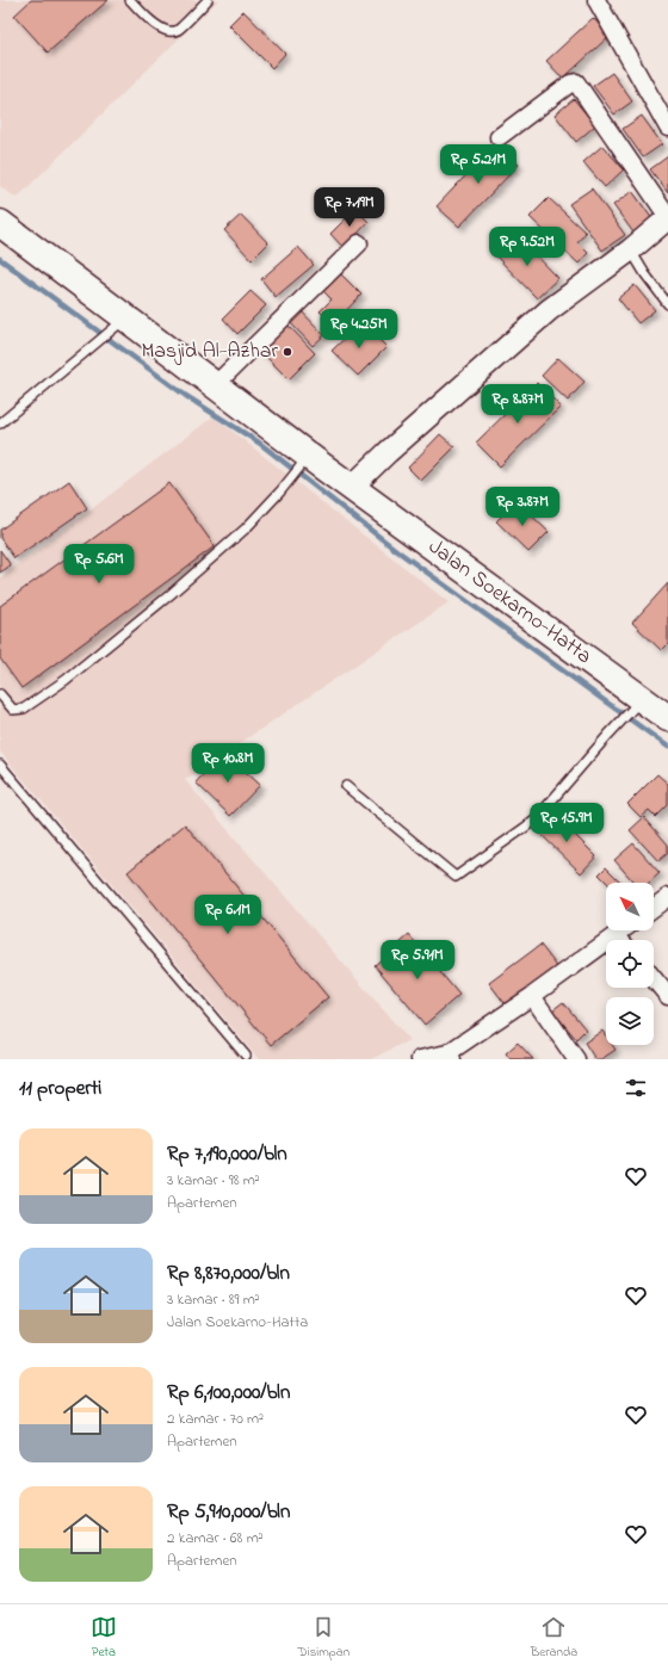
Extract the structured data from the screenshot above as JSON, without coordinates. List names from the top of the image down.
{
  "streets": {
    "main road": ["Jalan Soekarno-Hatta"]
  },
  "places": ["Masjid Al-Azhar"],
  "north": "top left",
  "page": {
    "price": [
      "Rp 5.21M",
      "Rp 7.19M",
      "Rp 9.52M",
      "Rp 4.25M",
      "Rp 8.87M",
      "Rp 3.87M",
      "Rp 5.6M",
      "Rp 10.8M",
      "Rp 15.9M",
      "Rp 6.1M",
      "Rp 5.91M"
    ],
    "heading": "11 properti",
    "list": [
      {
        "name": "Rp 7,190,000/bln",
        "note": "3 kamar · 98 m² · Apartemen"
      },
      {
        "name": "Rp 8,870,000/bln",
        "note": "3 kamar · 89 m² · Jalan Soekarno-Hatta"
      },
      {
        "name": "Rp 6,100,000/bln",
        "note": "2 kamar · 70 m² · Apartemen"
      },
      {
        "name": "Rp 5,910,000/bln",
        "note": "2 kamar · 68 m² · Apartemen"
      }
    ],
    "tabs": ["Peta", "Disimpan", "Beranda"]
  }
}
